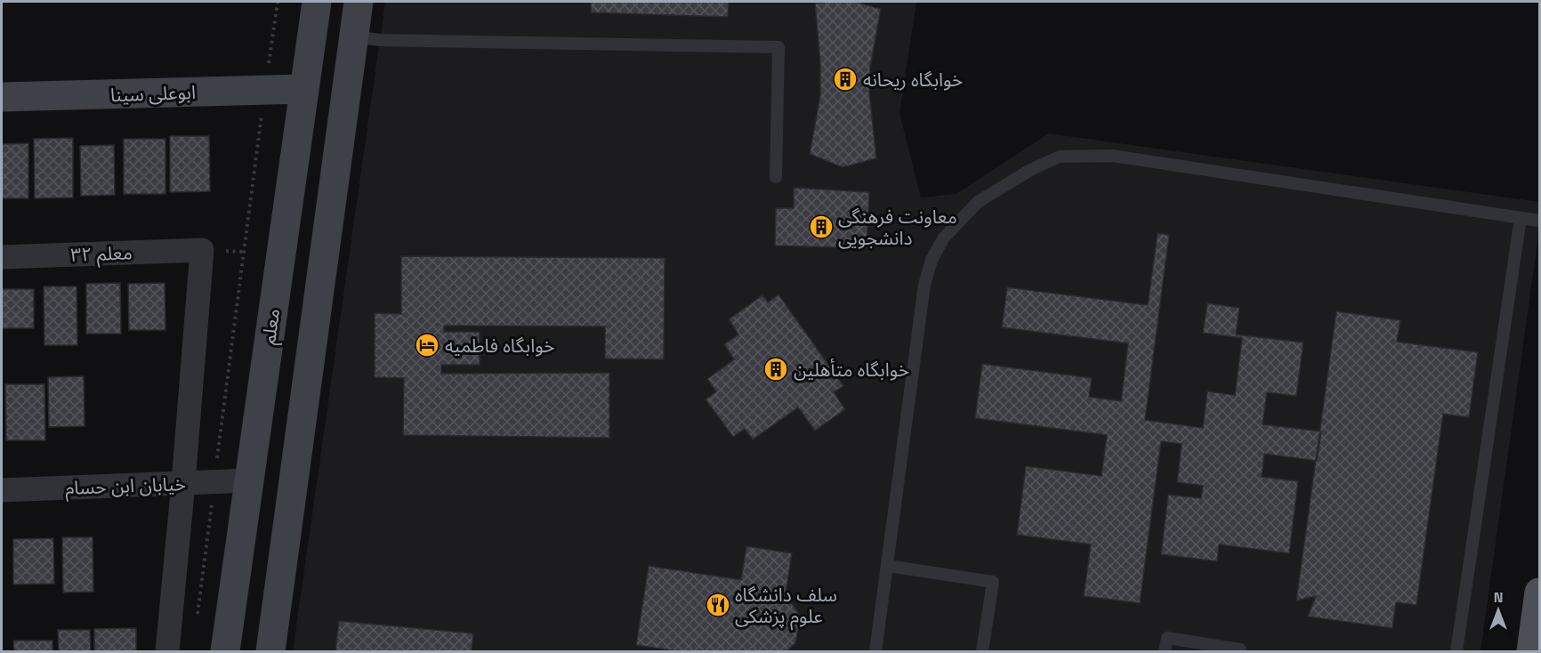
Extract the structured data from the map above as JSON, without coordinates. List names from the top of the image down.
{
  "streets": {
    "main road": ["ابوعلی سینا", "معلم"],
    "street": ["معلم ۳۲", "خیابان ابن حسام"]
  },
  "crossings": [
    ["ابوعلی سینا", "معلم"],
    ["معلم ۳۲", "خیابان ابن حسام"],
    ["معلم", "خیابان ابن حسام"]
  ],
  "places": {
    "building": ["خوابگاه ریحانه", "معاونت فرهنگی دانشجویی", "خوابگاه متأهلین"],
    "hotel": ["خوابگاه فاطمیه"],
    "restaurant": ["سلف دانشگاه علوم پزشکی"]
  },
  "north": "top"
}
